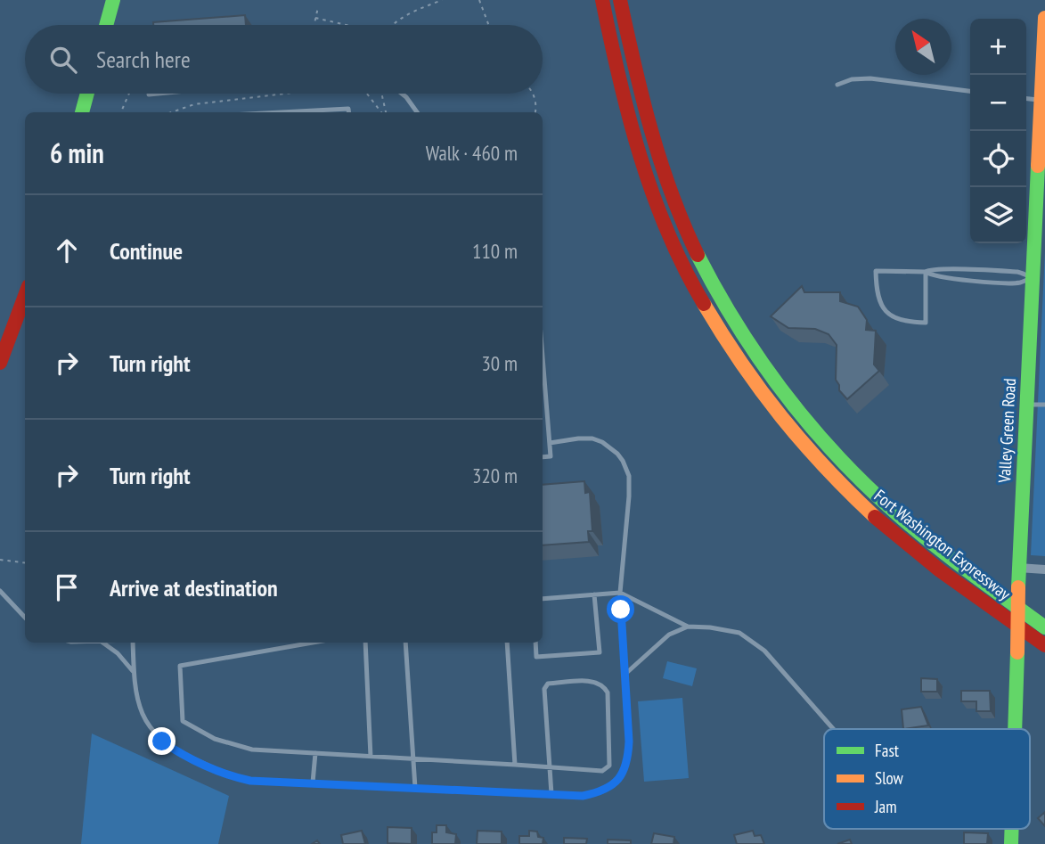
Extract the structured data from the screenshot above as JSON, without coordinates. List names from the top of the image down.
{
  "streets": {
    "main road": ["Valley Green Road", "Fort Washington Expressway"]
  },
  "legend": ["Fast", "Slow", "Jam"],
  "north": "top left",
  "page": {
    "map_buttons": ["+", "−"],
    "search": "Search here",
    "heading": ["6 min", "Walk · 460 m"],
    "list": [
      ["Continue", "110 m"],
      ["Turn right", "30 m"],
      ["Turn right", "320 m"],
      "Arrive at destination"
    ]
  }
}
